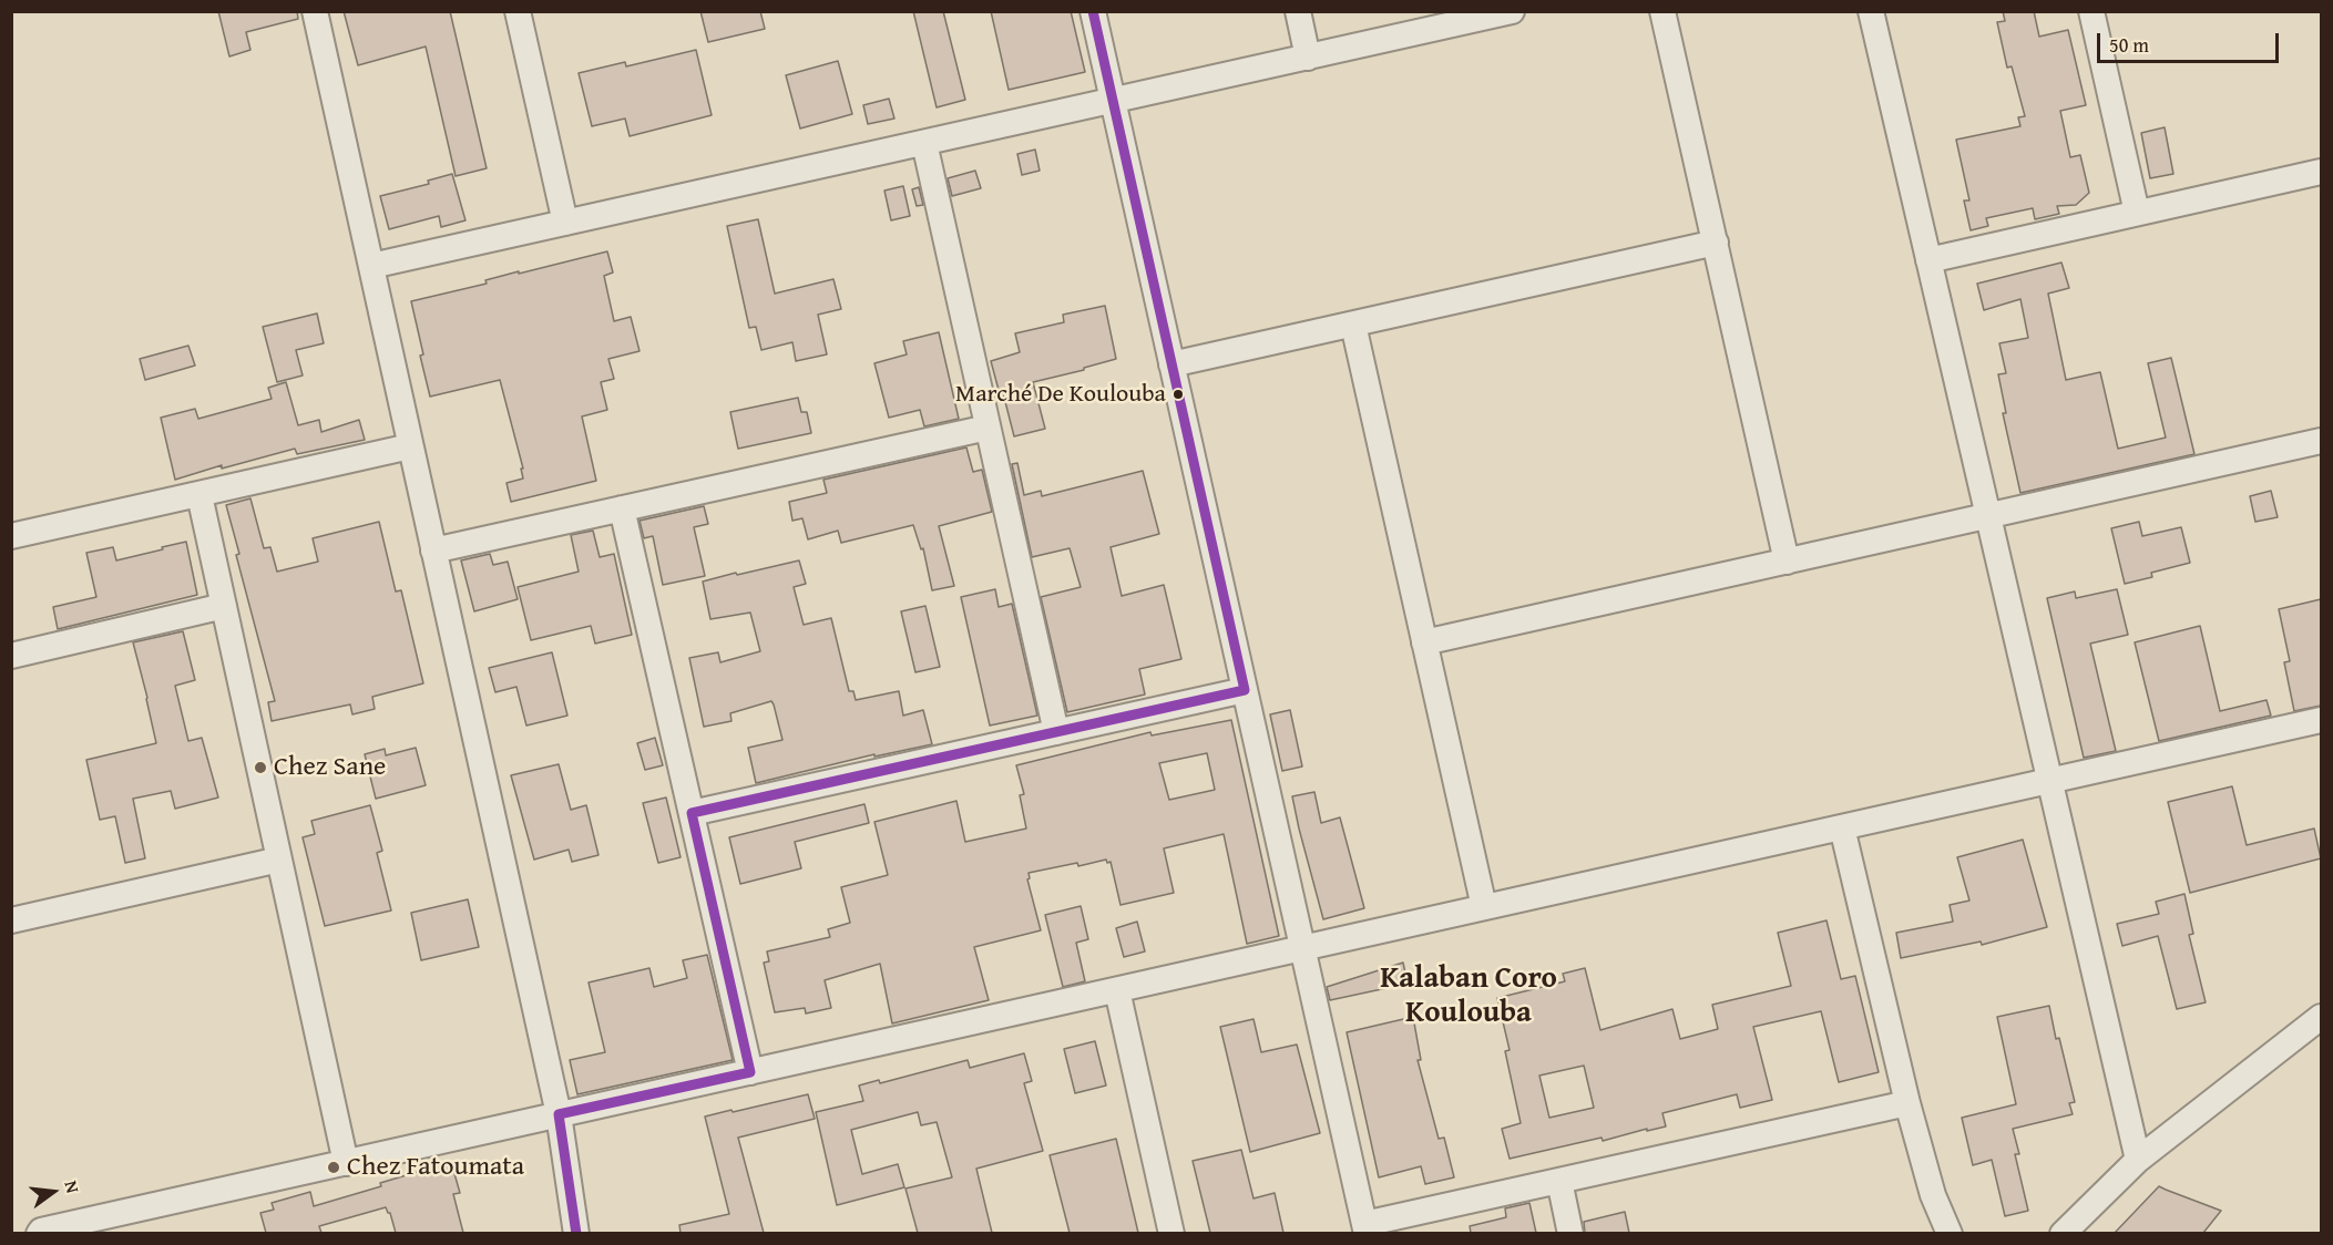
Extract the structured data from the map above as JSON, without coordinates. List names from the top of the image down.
{
  "districts": ["Kalaban Coro Koulouba"],
  "places": ["Marché De Koulouba", "Chez Sane", "Chez Fatoumata"],
  "scale_bar": "50 m",
  "north": "right"
}
